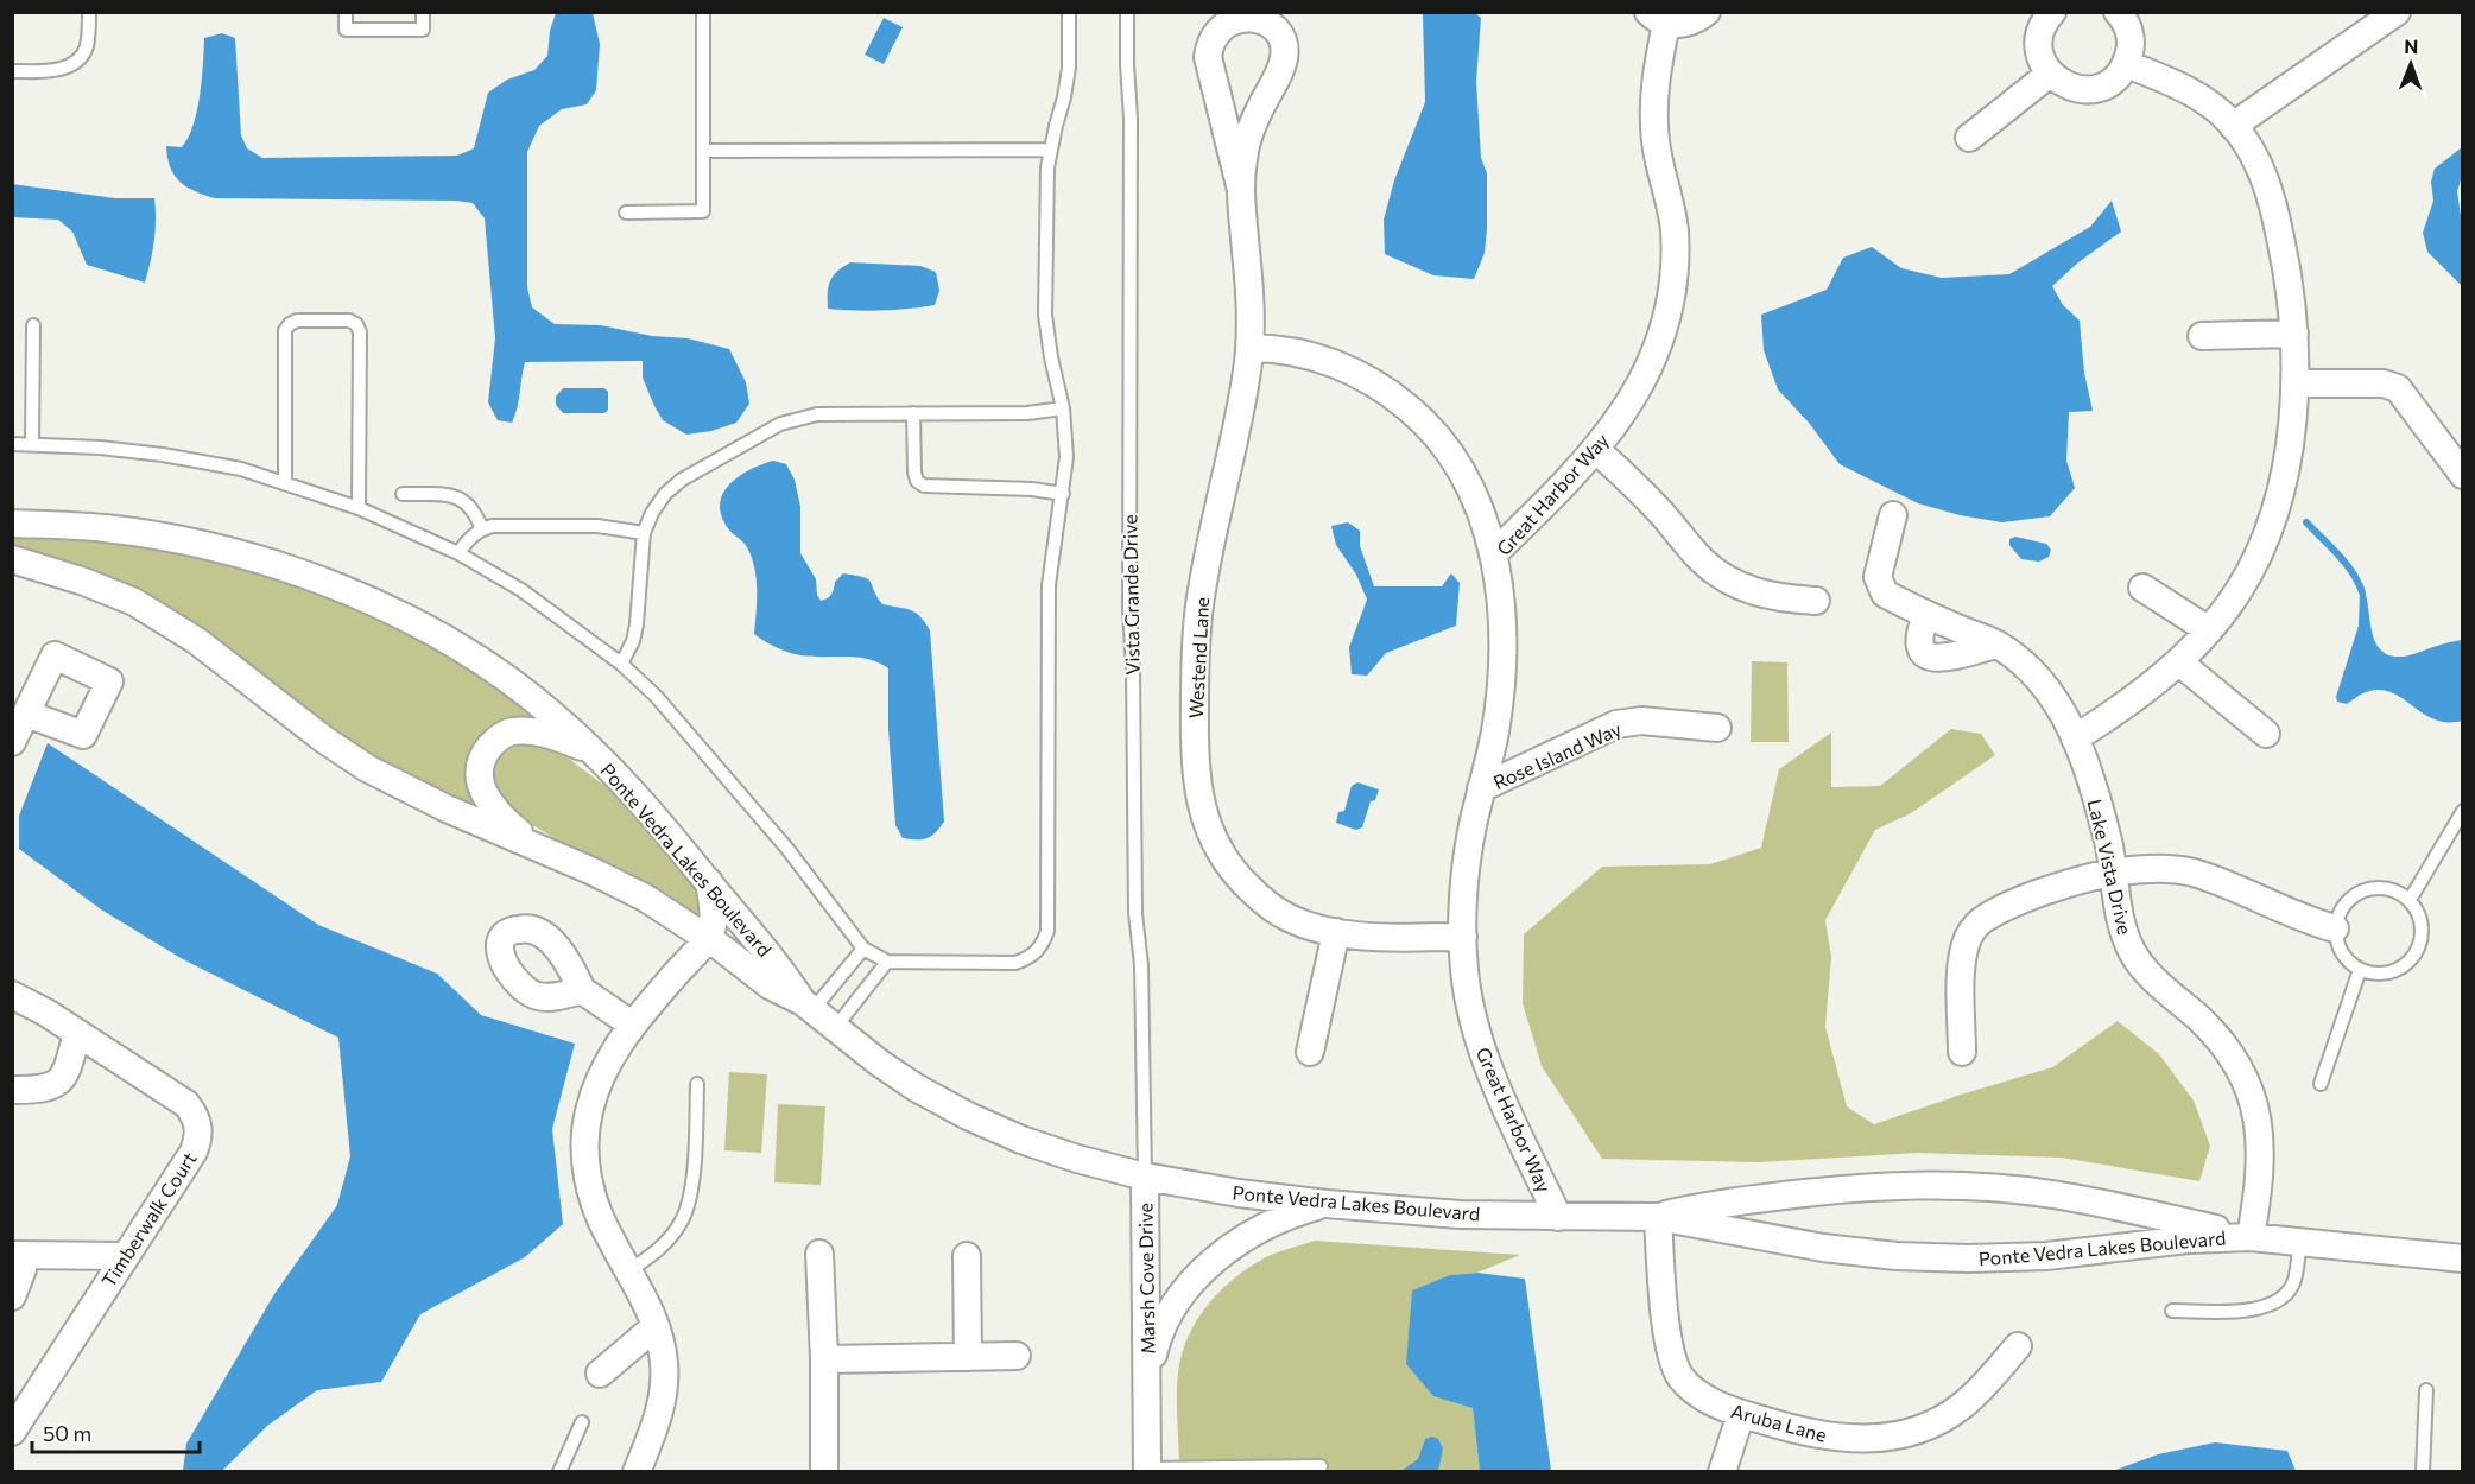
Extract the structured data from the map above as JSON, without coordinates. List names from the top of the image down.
{
  "streets": {
    "street": [
      "Great Harbor Way",
      "Westend Lane",
      "Rose Island Way",
      "Ponte Vedra Lakes Boulevard",
      "Lake Vista Drive",
      "Timberwalk Court",
      "Marsh Cove Drive",
      "Aruba Lane"
    ],
    "lane": ["Vista Grande Drive"]
  },
  "crossings": [
    ["Great Harbor Way", "Westend Lane"],
    ["Great Harbor Way", "Rose Island Way"],
    ["Great Harbor Way", "Ponte Vedra Lakes Boulevard"],
    ["Vista Grande Drive", "Ponte Vedra Lakes Boulevard"],
    ["Vista Grande Drive", "Marsh Cove Drive"],
    ["Ponte Vedra Lakes Boulevard", "Lake Vista Drive"],
    ["Ponte Vedra Lakes Boulevard", "Marsh Cove Drive"],
    ["Ponte Vedra Lakes Boulevard", "Aruba Lane"]
  ],
  "scale_bar": "50 m",
  "north": "top"
}
